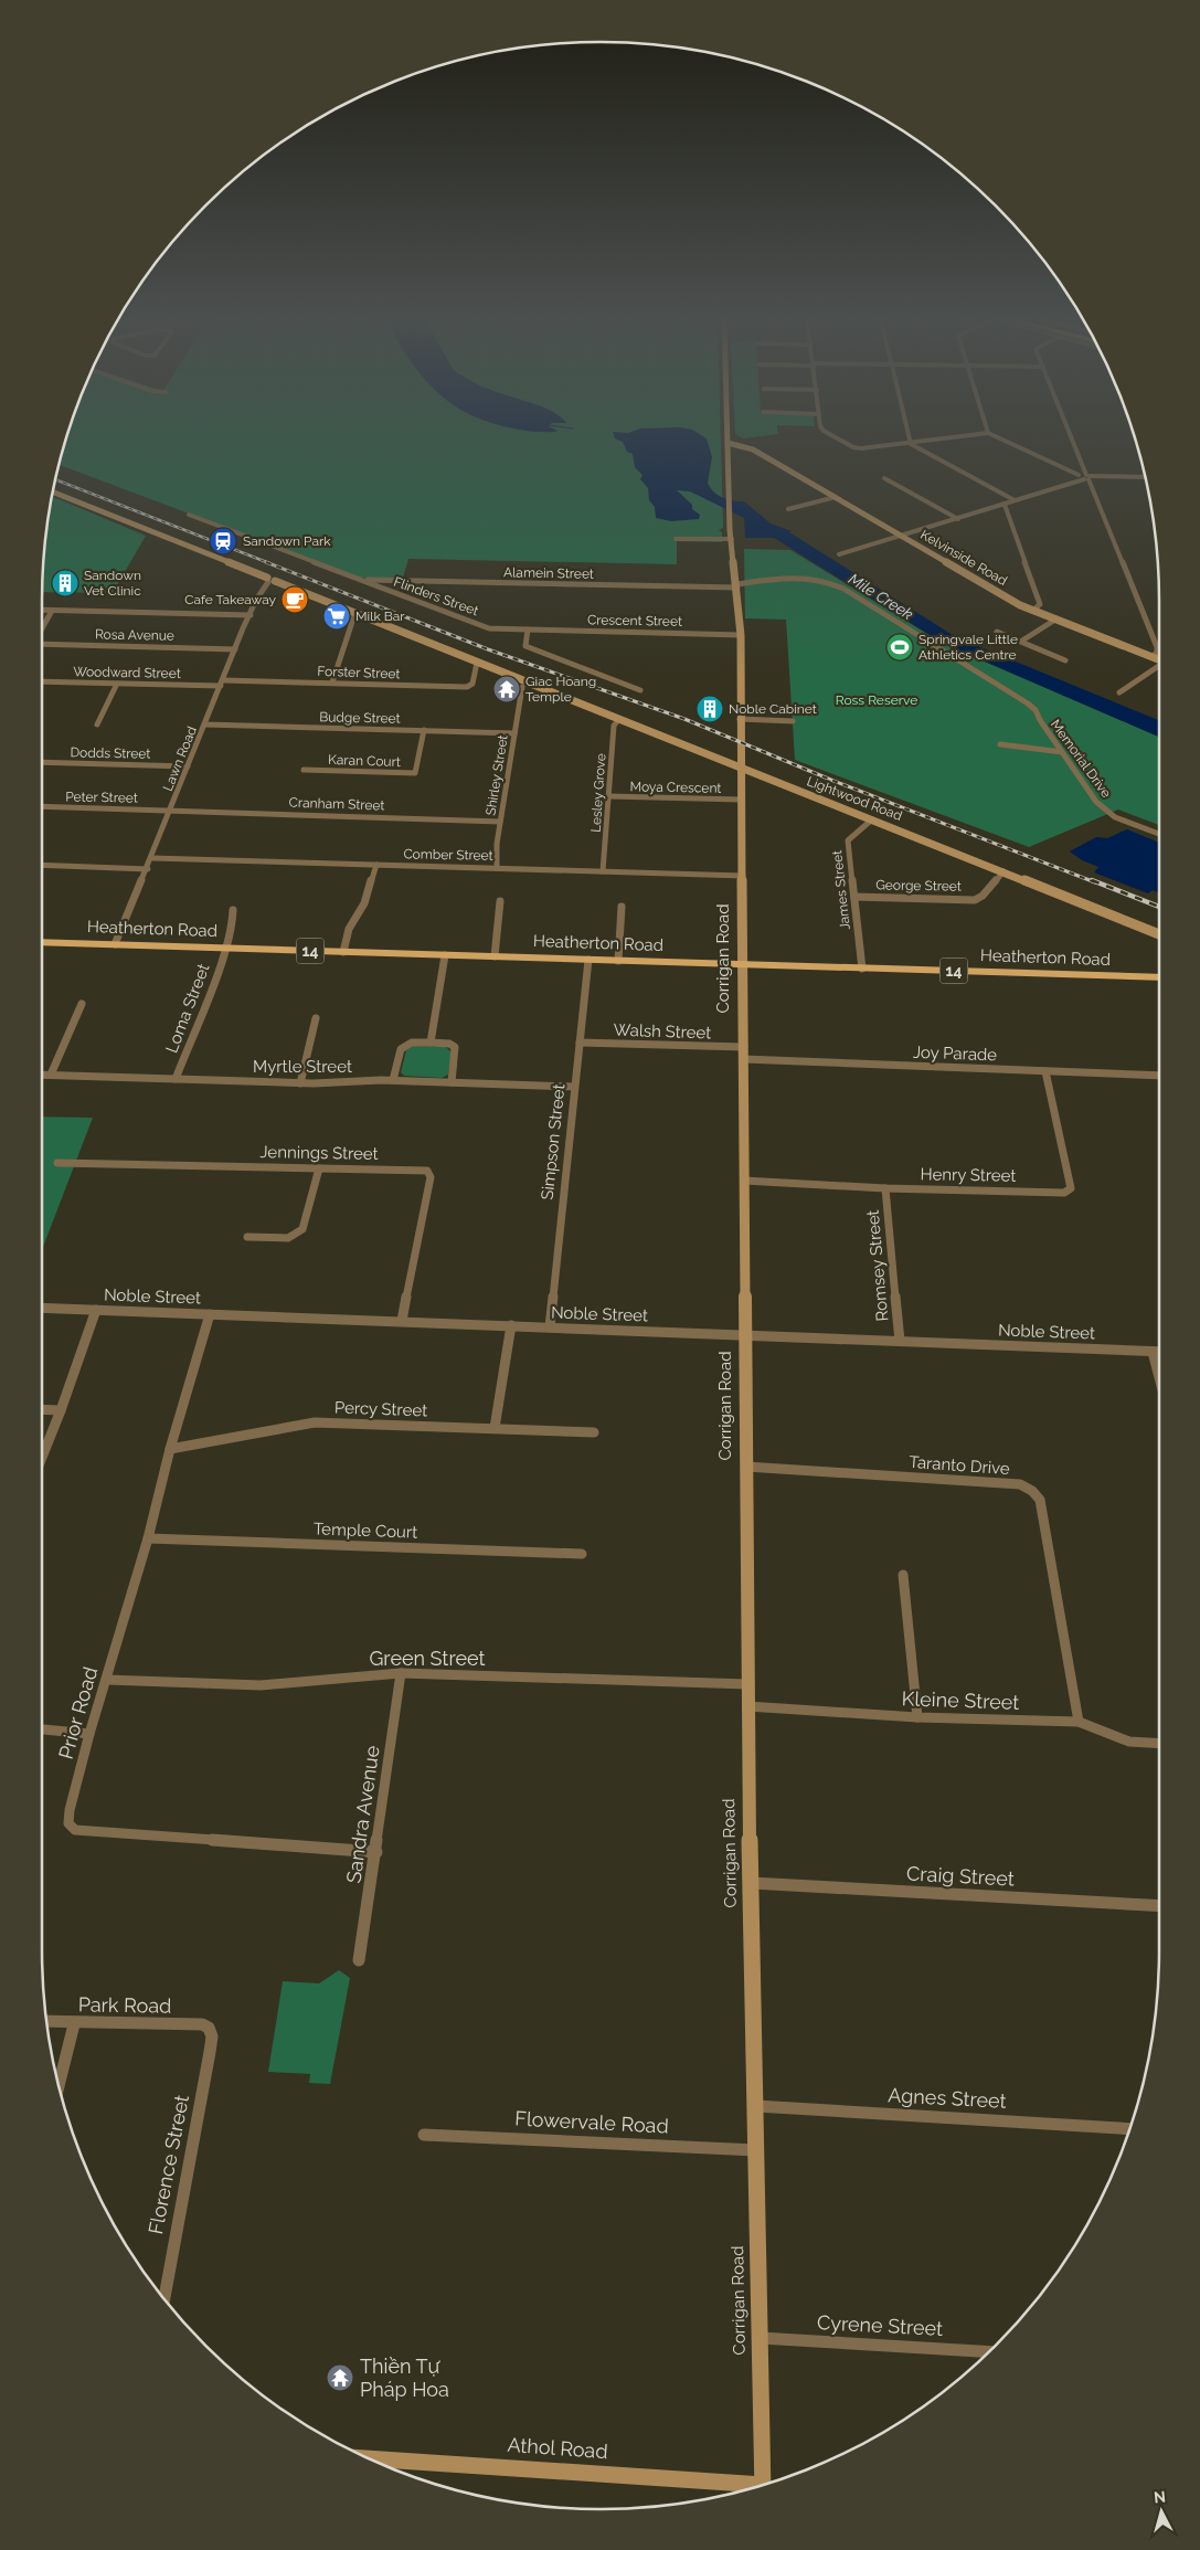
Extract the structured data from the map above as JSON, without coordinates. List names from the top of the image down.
{
  "streets": {
    "main road": [
      "Kelvinside Road",
      "Lightwood Road",
      "Heatherton Road",
      "14",
      "Corrigan Road",
      "Athol Road"
    ],
    "street": [
      "Alamein Street",
      "Flinders Street",
      "Crescent Street",
      "Rosa Avenue",
      "Woodward Street",
      "Forster Street",
      "Budge Street",
      "Dodds Street",
      "Lawn Road",
      "Memorial Drive",
      "Karan Court",
      "Shirley Street",
      "Moya Crescent",
      "Lesley Grove",
      "Peter Street",
      "Cranham Street",
      "Comber Street",
      "George Street",
      "James Street",
      "Loma Street",
      "Walsh Street",
      "Joy Parade",
      "Myrtle Street",
      "Simpson Street",
      "Jennings Street",
      "Henry Street",
      "Romsey Street",
      "Noble Street",
      "Percy Street",
      "Taranto Drive",
      "Temple Court",
      "Green Street",
      "Kleine Street",
      "Prior Road",
      "Sandra Avenue",
      "Craig Street",
      "Park Road",
      "Agnes Street",
      "Flowervale Road",
      "Florence Street",
      "Cyrene Street"
    ]
  },
  "crossings": [
    ["Kelvinside Road", "Corrigan Road"],
    ["Alamein Street", "Flinders Street"],
    ["Alamein Street", "Memorial Drive"],
    ["Alamein Street", "Corrigan Road"],
    ["Flinders Street", "Crescent Street"],
    ["Crescent Street", "Corrigan Road"],
    ["Rosa Avenue", "Lawn Road"],
    ["Woodward Street", "Forster Street"],
    ["Woodward Street", "Lawn Road"],
    ["Forster Street", "Lawn Road"],
    ["Budge Street", "Lawn Road"],
    ["Budge Street", "Karan Court"],
    ["Budge Street", "Shirley Street"],
    ["Dodds Street", "Lawn Road"],
    ["Lawn Road", "Peter Street"],
    ["Lawn Road", "Cranham Street"],
    ["Lawn Road", "Comber Street"],
    ["Lawn Road", "Heatherton Road"],
    ["Memorial Drive", "Corrigan Road"],
    ["Shirley Street", "Lightwood Road"],
    ["Shirley Street", "Cranham Street"],
    ["Shirley Street", "Comber Street"],
    ["Moya Crescent", "Lesley Grove"],
    ["Moya Crescent", "Corrigan Road"],
    ["Lesley Grove", "Lightwood Road"],
    ["Lesley Grove", "Comber Street"],
    ["Peter Street", "Cranham Street"],
    ["Lightwood Road", "George Street"],
    ["Lightwood Road", "James Street"],
    ["Lightwood Road", "Corrigan Road"],
    ["Comber Street", "Corrigan Road"],
    ["George Street", "James Street"],
    ["James Street", "Heatherton Road"],
    ["Heatherton Road", "Corrigan Road"],
    ["Heatherton Road", "Loma Street"],
    ["Heatherton Road", "Simpson Street"],
    ["Corrigan Road", "Walsh Street"],
    ["Corrigan Road", "Joy Parade"],
    ["Corrigan Road", "Henry Street"],
    ["Corrigan Road", "Noble Street"],
    ["Corrigan Road", "Taranto Drive"],
    ["Corrigan Road", "Green Street"],
    ["Corrigan Road", "Kleine Street"],
    ["Corrigan Road", "Craig Street"],
    ["Corrigan Road", "Agnes Street"],
    ["Corrigan Road", "Flowervale Road"],
    ["Corrigan Road", "Cyrene Street"],
    ["Loma Street", "Myrtle Street"],
    ["Walsh Street", "Simpson Street"],
    ["Joy Parade", "Henry Street"],
    ["Myrtle Street", "Simpson Street"],
    ["Simpson Street", "Noble Street"],
    ["Jennings Street", "Noble Street"],
    ["Henry Street", "Romsey Street"],
    ["Romsey Street", "Noble Street"],
    ["Noble Street", "Prior Road"],
    ["Percy Street", "Prior Road"],
    ["Taranto Drive", "Kleine Street"],
    ["Temple Court", "Prior Road"],
    ["Green Street", "Prior Road"],
    ["Green Street", "Sandra Avenue"],
    ["Prior Road", "Sandra Avenue"],
    ["Park Road", "Florence Street"]
  ],
  "water": ["Mile Creek"],
  "parks": ["Ross Reserve"],
  "places": {
    "station": ["Sandown Park"],
    "building": ["Sandown Vet Clinic", "Noble Cabinet"],
    "cafe": ["Cafe Takeaway"],
    "supermarket": ["Milk Bar"],
    "sports": ["Springvale Little Athletics Centre"],
    "temple": ["Giac Hoang Temple", "Thiền Tự Pháp Hoa"]
  },
  "north": "top"
}
